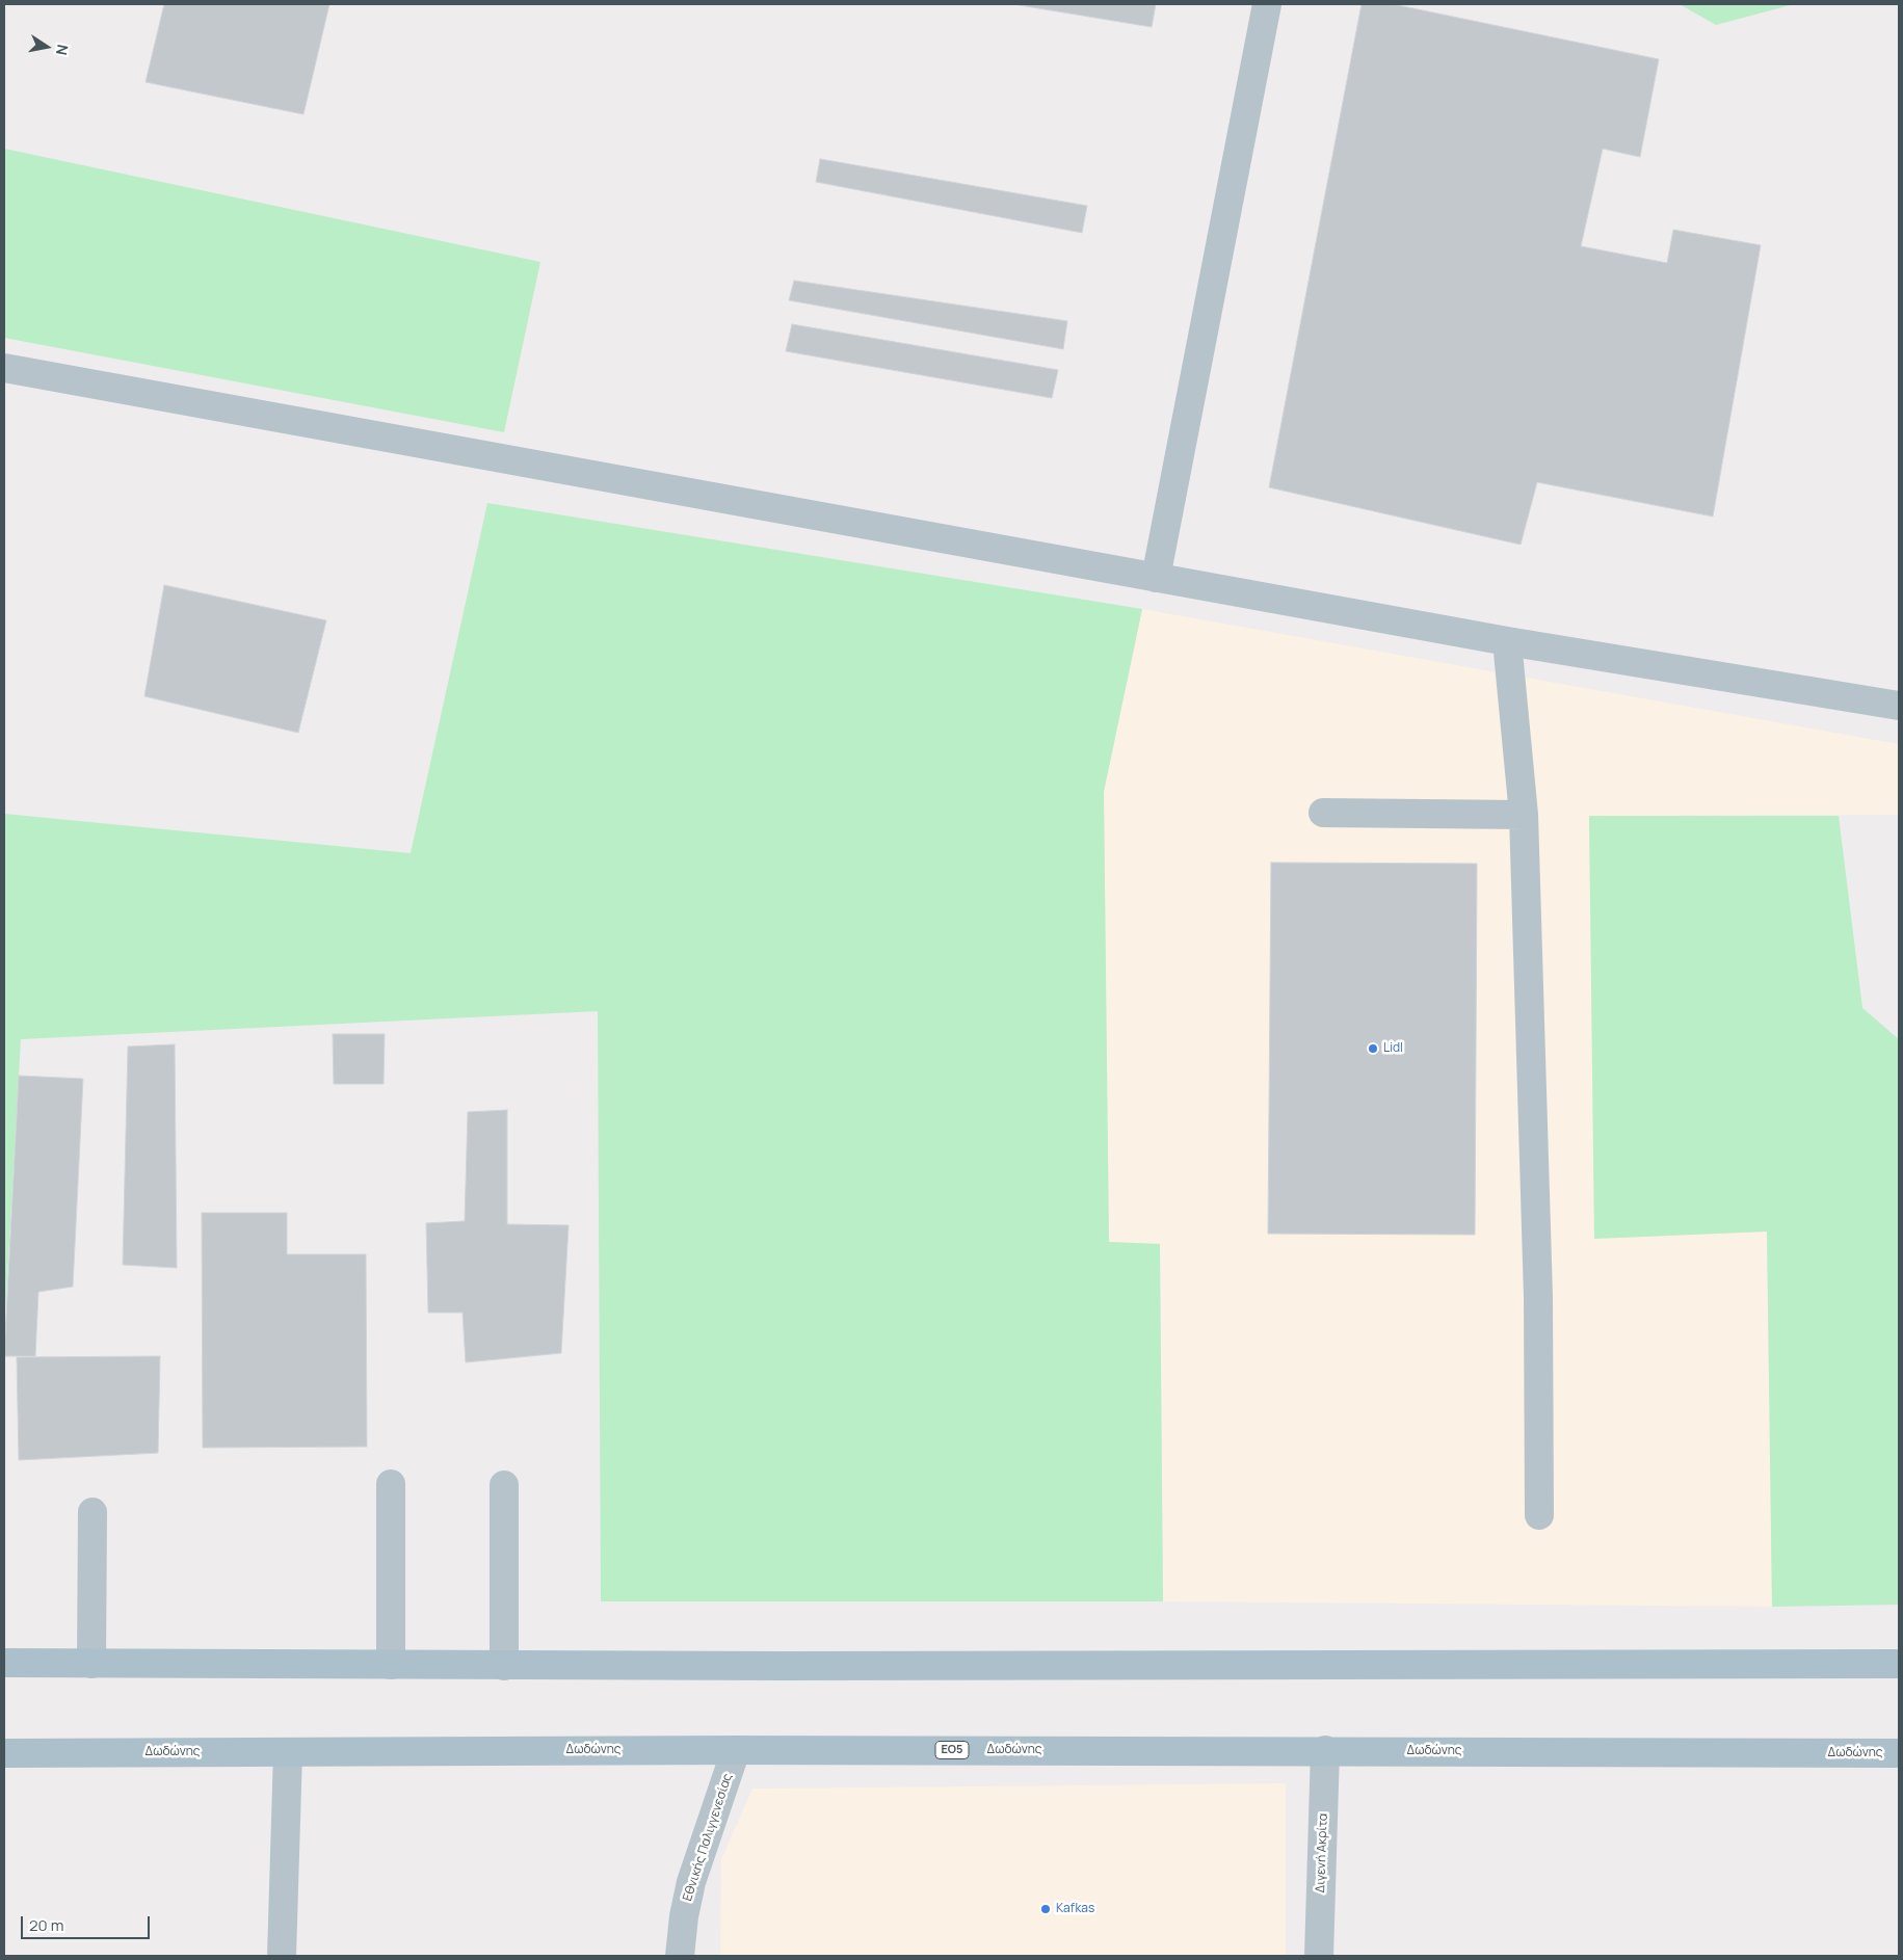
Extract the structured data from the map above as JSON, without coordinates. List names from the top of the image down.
{
  "streets": {
    "main road": ["Δωδώνης", "ΕΟ5"],
    "street": ["Εθνικής Παλιγγενεσίας", "Διγενή Ακρίτα"]
  },
  "crossings": [
    ["Δωδώνης", "Εθνικής Παλιγγενεσίας"],
    ["Δωδώνης", "Διγενή Ακρίτα"]
  ],
  "places": ["Lidl", "Kafkas"],
  "scale_bar": "20 m",
  "north": "right"
}
